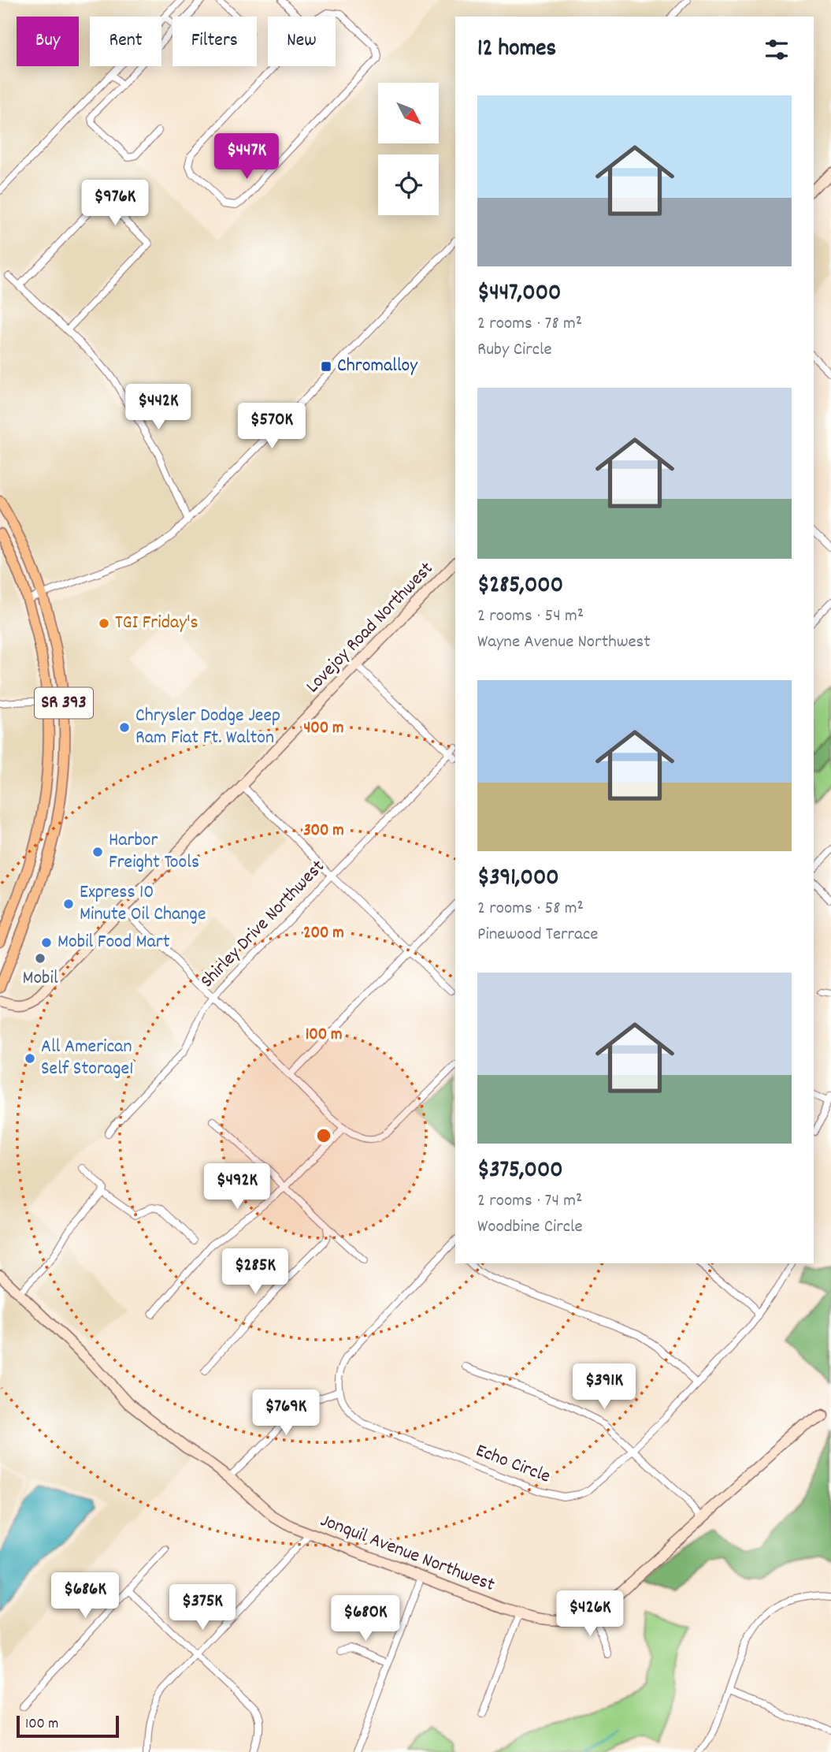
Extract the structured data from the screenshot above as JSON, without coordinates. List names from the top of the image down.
{
  "streets": {
    "main road": ["SR 393"],
    "street": [
      "Lovejoy Road Northwest",
      "Shirley Drive Northwest",
      "Echo Circle",
      "Jonquil Avenue Northwest"
    ]
  },
  "places": {
    "transit": ["Chromalloy"],
    "other": [
      "TGI Friday's",
      "Chrysler Dodge Jeep Ram Fiat Ft. Walton",
      "Harbor Freight Tools",
      "Express 10 Minute Oil Change",
      "Mobil Food Mart",
      "Mobil",
      "All American Self Storage1"
    ]
  },
  "scale_bar": "100 m",
  "north": "bottom right",
  "page": {
    "chip": [
      "Buy",
      "Rent",
      "Filters",
      "New"
    ],
    "heading": "12 homes",
    "list": [
      {
        "name": "$447,000",
        "note": "2 rooms · 78 m² · Ruby Circle"
      },
      {
        "name": "$285,000",
        "note": "2 rooms · 54 m² · Wayne Avenue Northwest"
      },
      {
        "name": "$391,000",
        "note": "2 rooms · 58 m² · Pinewood Terrace"
      },
      {
        "name": "$375,000",
        "note": "2 rooms · 74 m² · Woodbine Circle"
      }
    ],
    "price": [
      "$447K",
      "$976K",
      "$442K",
      "$570K",
      "$492K",
      "$285K",
      "$391K",
      "$769K",
      "$686K",
      "$375K",
      "$426K",
      "$680K"
    ],
    "scale": "100 m"
  },
  "rings": [
    "400 m",
    "300 m",
    "200 m",
    "100 m"
  ]
}
